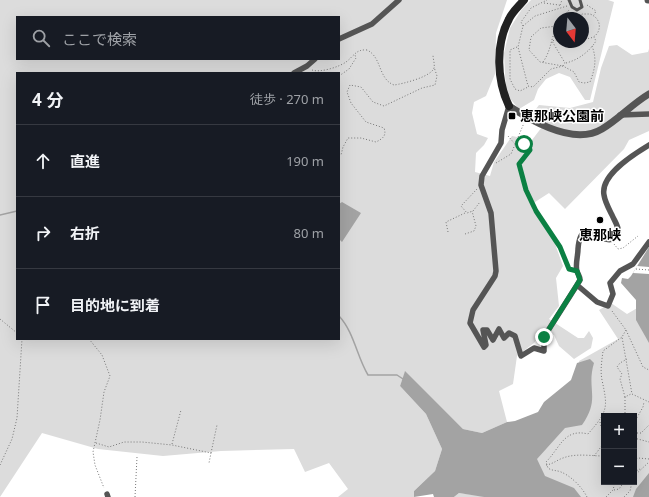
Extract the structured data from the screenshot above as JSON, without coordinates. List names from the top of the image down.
{
  "places": {
    "transit": ["恵那峡公園前"],
    "other": ["恵那峡"]
  },
  "north": "bottom",
  "page": {
    "search": "ここで検索",
    "heading": ["4 分", "徒歩 · 270 m"],
    "list": [
      ["直進", "190 m"],
      ["右折", "80 m"],
      "目的地に到着"
    ],
    "map_buttons": ["+", "−"]
  }
}
